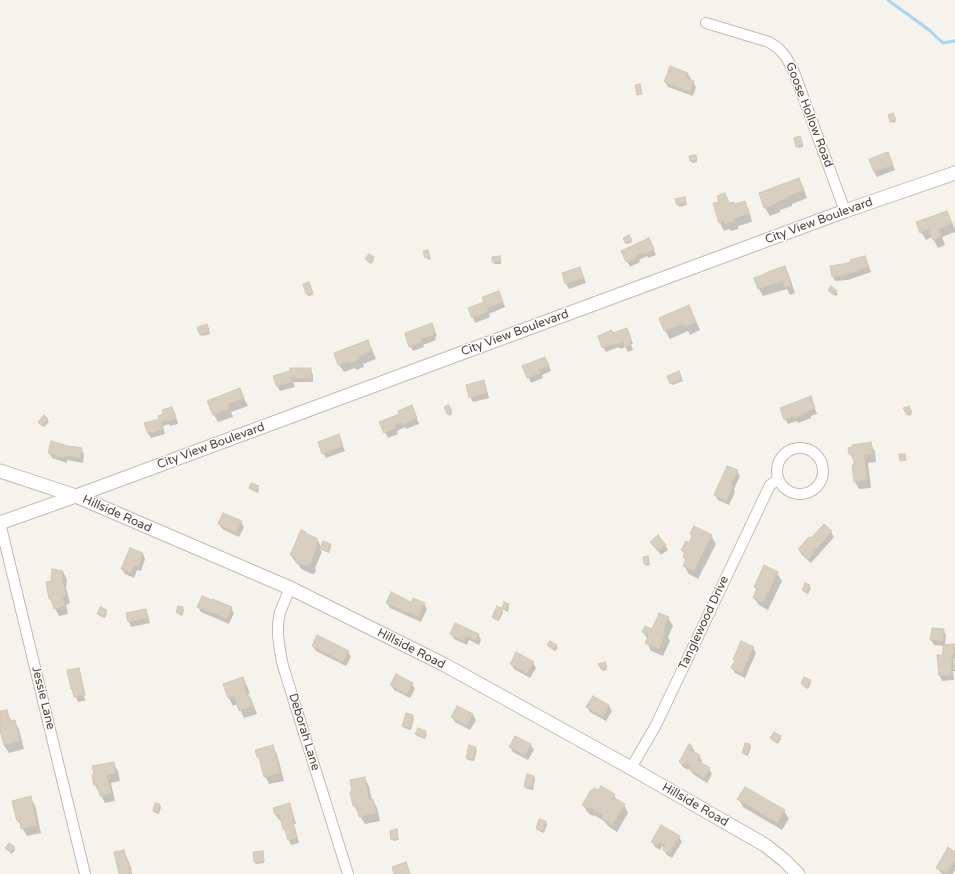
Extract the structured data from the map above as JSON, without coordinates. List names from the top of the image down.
{
  "streets": {
    "street": [
      "Goose Hollow Road",
      "City View Boulevard",
      "Hillside Road",
      "Tanglewood Drive",
      "Jessie Lane",
      "Deborah Lane"
    ]
  },
  "crossings": [
    ["Goose Hollow Road", "City View Boulevard"],
    ["City View Boulevard", "Hillside Road"],
    ["City View Boulevard", "Jessie Lane"],
    ["Hillside Road", "Tanglewood Drive"],
    ["Hillside Road", "Deborah Lane"]
  ]
}
